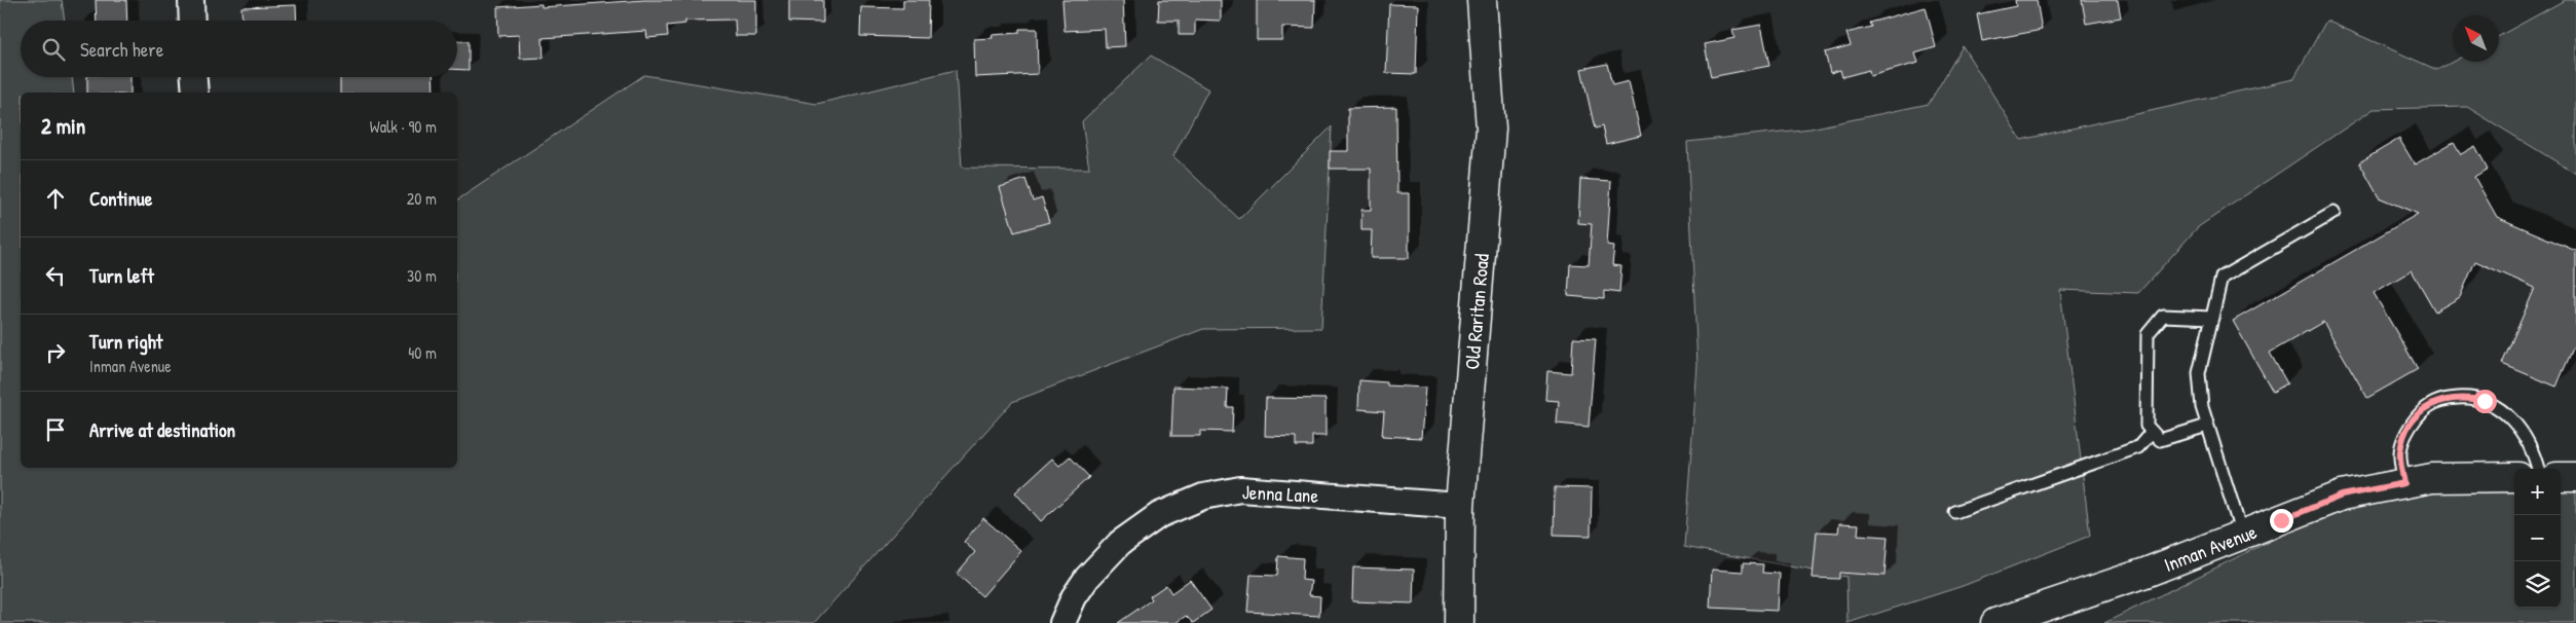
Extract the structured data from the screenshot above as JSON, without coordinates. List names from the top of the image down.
{
  "streets": {
    "street": ["Old Raritan Road", "Jenna Lane", "Inman Avenue"]
  },
  "crossings": [
    ["Old Raritan Road", "Jenna Lane"]
  ],
  "north": "top left",
  "page": {
    "search": "Search here",
    "heading": ["2 min", "Walk · 90 m"],
    "list": [
      ["Continue", "20 m"],
      ["Turn left", "30 m"],
      ["Turn right", "Inman Avenue", "40 m"],
      "Arrive at destination"
    ],
    "map_buttons": ["+", "−"]
  }
}
